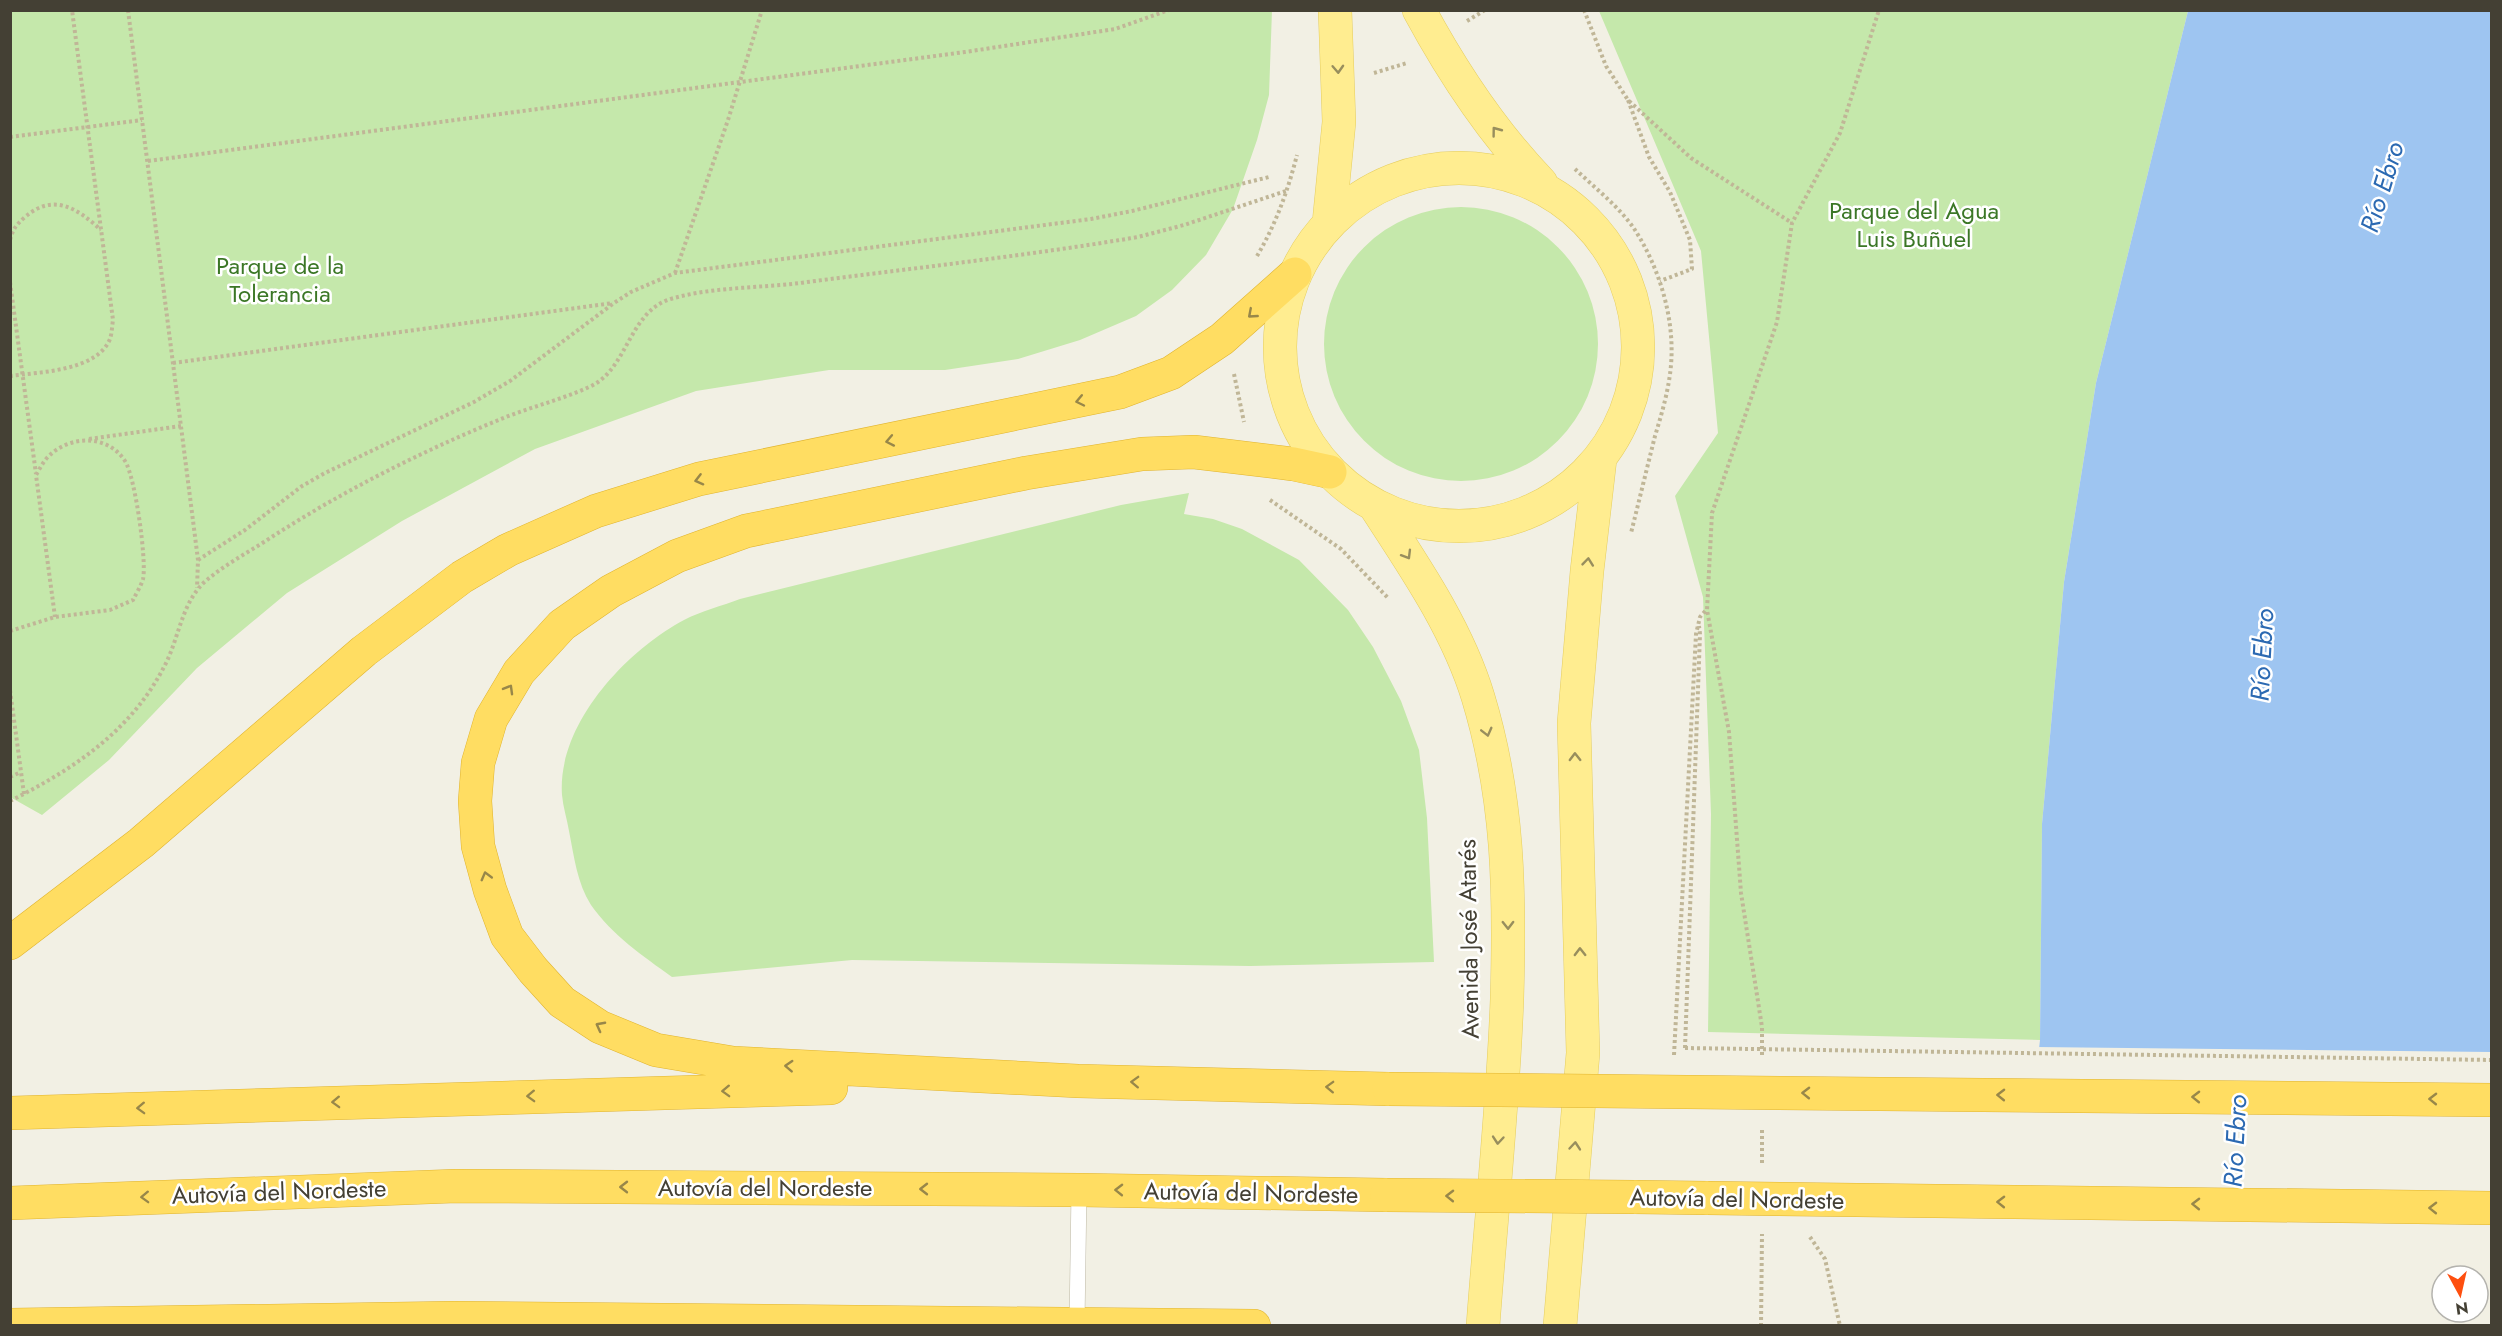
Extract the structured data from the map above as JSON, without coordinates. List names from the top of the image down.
{
  "streets": {
    "highway": ["Autovía del Nordeste"],
    "main road": ["Avenida José Atarés"]
  },
  "water": ["Río Ebro"],
  "parks": ["Parque del Agua Luis Buñuel", "Parque de la Tolerancia"],
  "north": "bottom"
}
